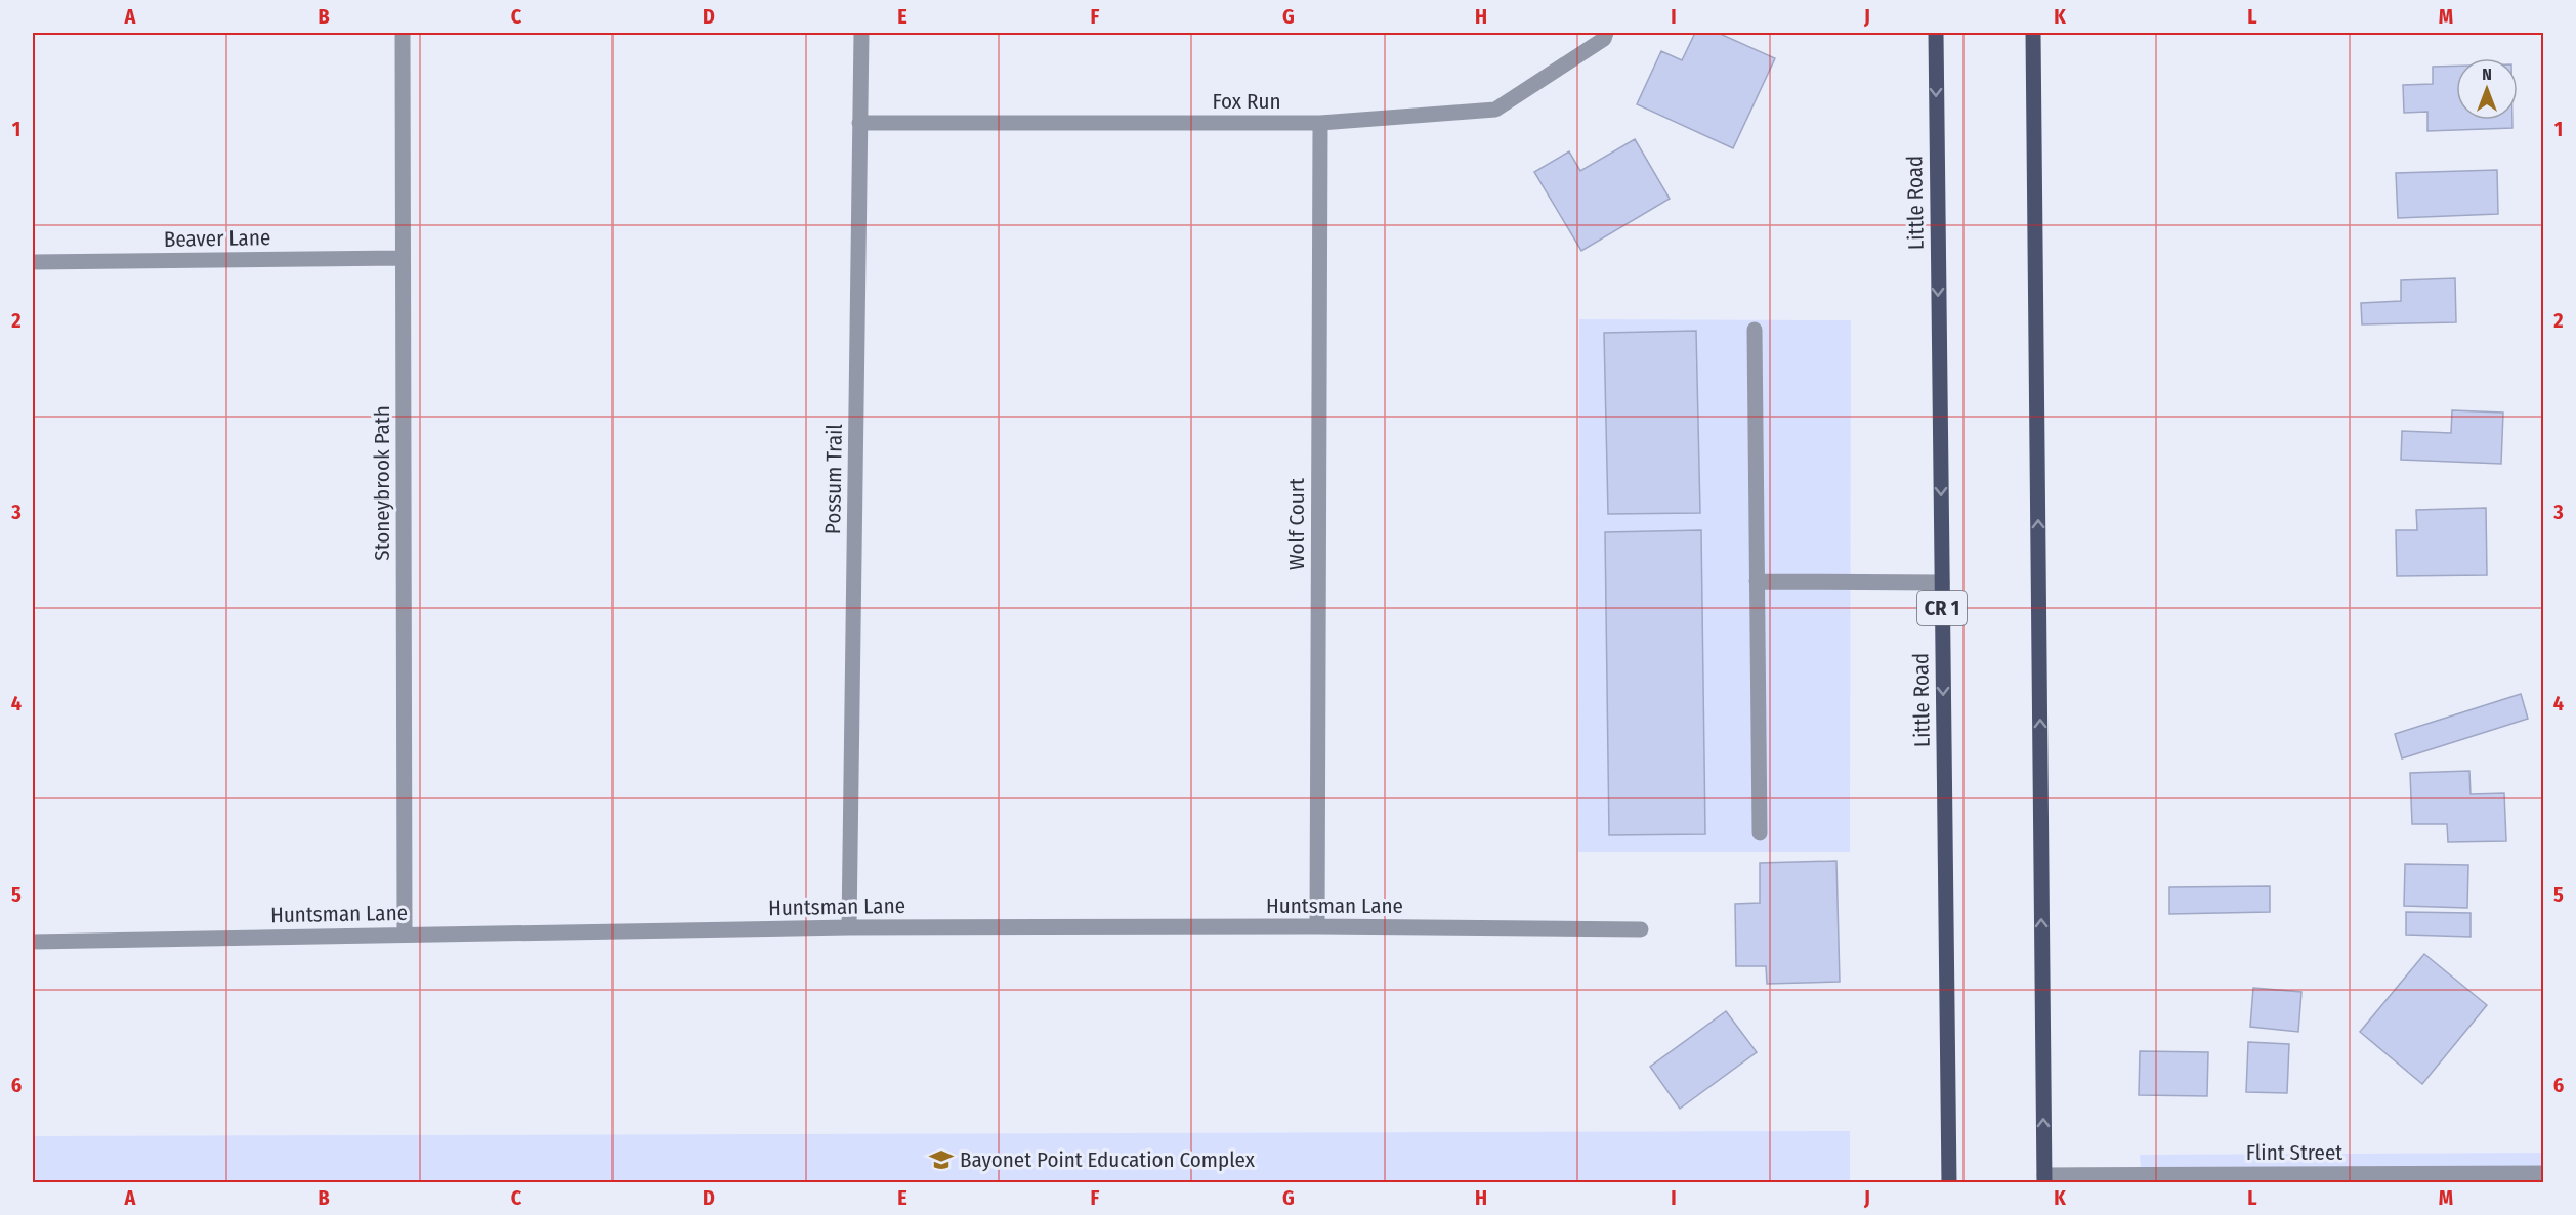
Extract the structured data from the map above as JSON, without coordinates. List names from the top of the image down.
{
  "streets": {
    "main road": ["Little Road", "CR 1"],
    "street": [
      "Fox Run",
      "Beaver Lane",
      "Possum Trail",
      "Stoneybrook Path",
      "Wolf Court",
      "Huntsman Lane",
      "Flint Street"
    ]
  },
  "crossings": [
    ["Fox Run", "Possum Trail"],
    ["Fox Run", "Wolf Court"],
    ["Beaver Lane", "Stoneybrook Path"],
    ["Possum Trail", "Huntsman Lane"],
    ["Stoneybrook Path", "Huntsman Lane"],
    ["Wolf Court", "Huntsman Lane"]
  ],
  "places": {
    "school or university": ["Bayonet Point Education Complex"]
  },
  "north": "top",
  "grid": {
    "columns": [
      "A",
      "B",
      "C",
      "D",
      "E",
      "F",
      "G",
      "H",
      "I",
      "J",
      "K",
      "L",
      "M"
    ],
    "rows": [
      "1",
      "2",
      "3",
      "4",
      "5",
      "6"
    ]
  }
}
